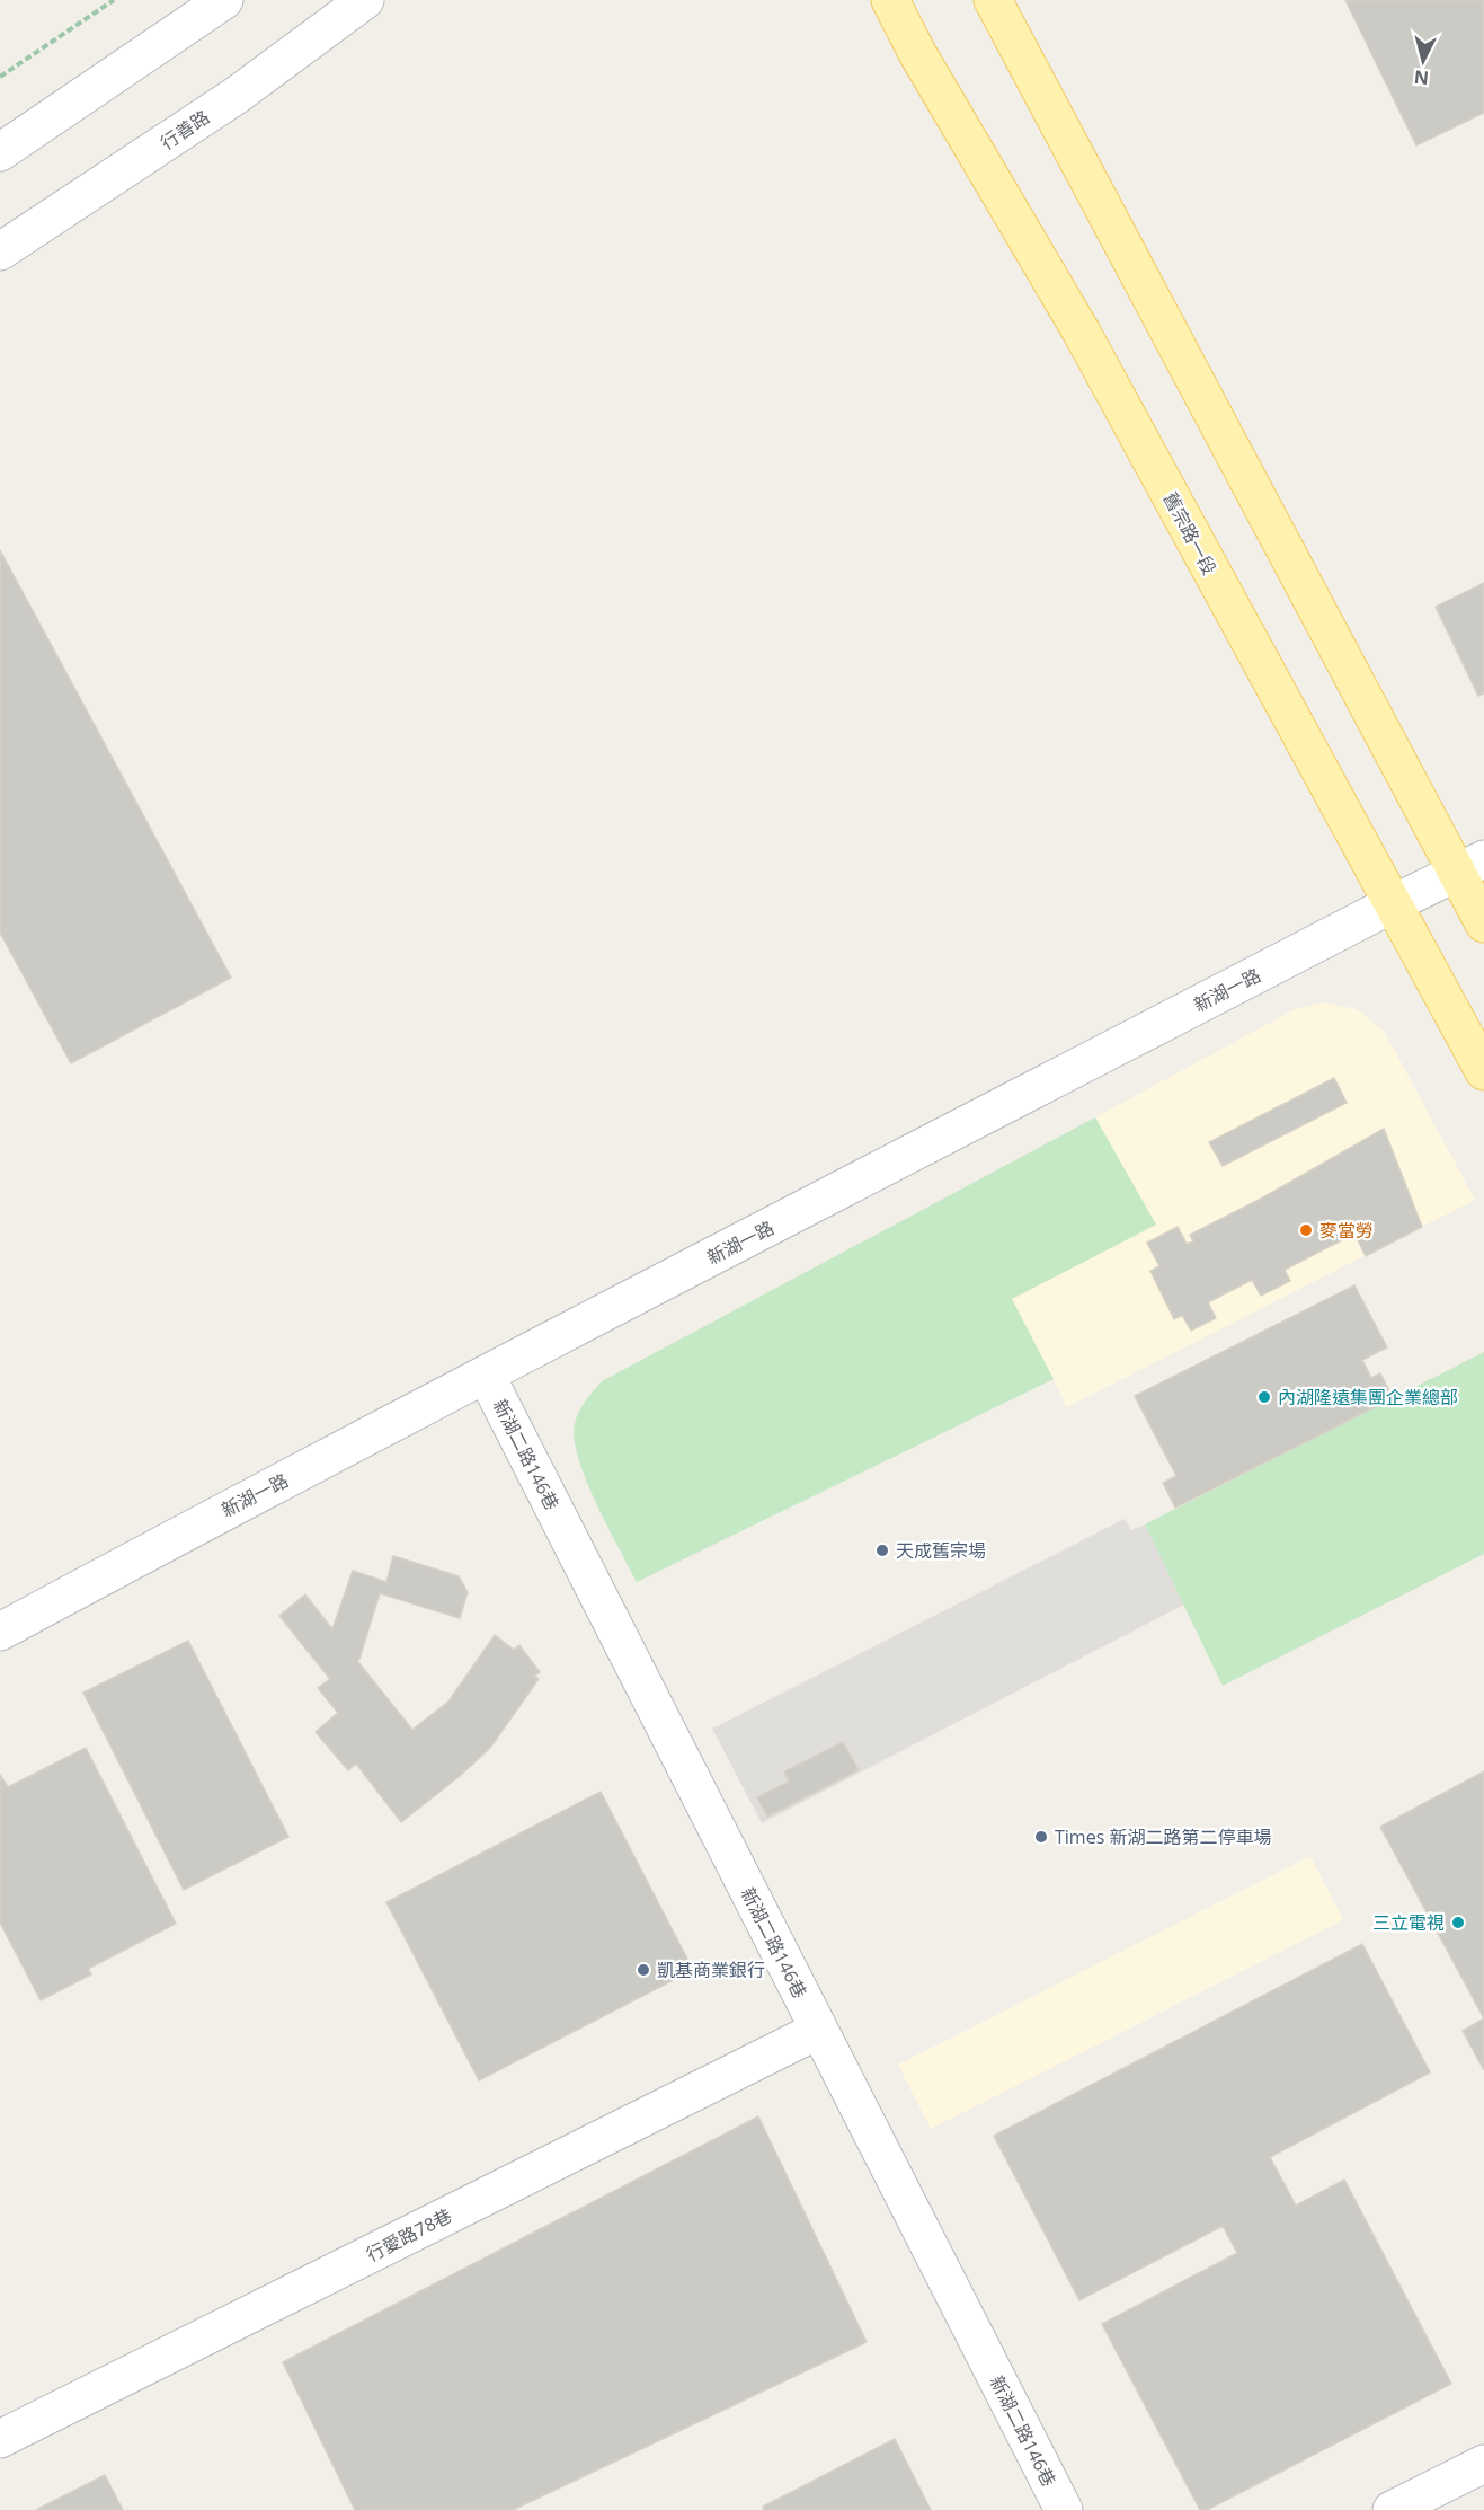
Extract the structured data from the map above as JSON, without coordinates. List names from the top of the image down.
{
  "streets": {
    "main road": ["舊宗路一段"],
    "street": [
      "行善路",
      "新湖一路",
      "新湖二路146巷",
      "行愛路78巷"
    ]
  },
  "crossings": [
    ["舊宗路一段", "新湖一路"],
    ["新湖一路", "新湖二路146巷"],
    ["新湖二路146巷", "行愛路78巷"]
  ],
  "places": [
    "麥當勞",
    "內湖隆遠集團企業總部",
    "天成舊宗場",
    "Times 新湖二路第二停車場",
    "三立電視",
    "凱基商業銀行"
  ],
  "north": "bottom"
}
